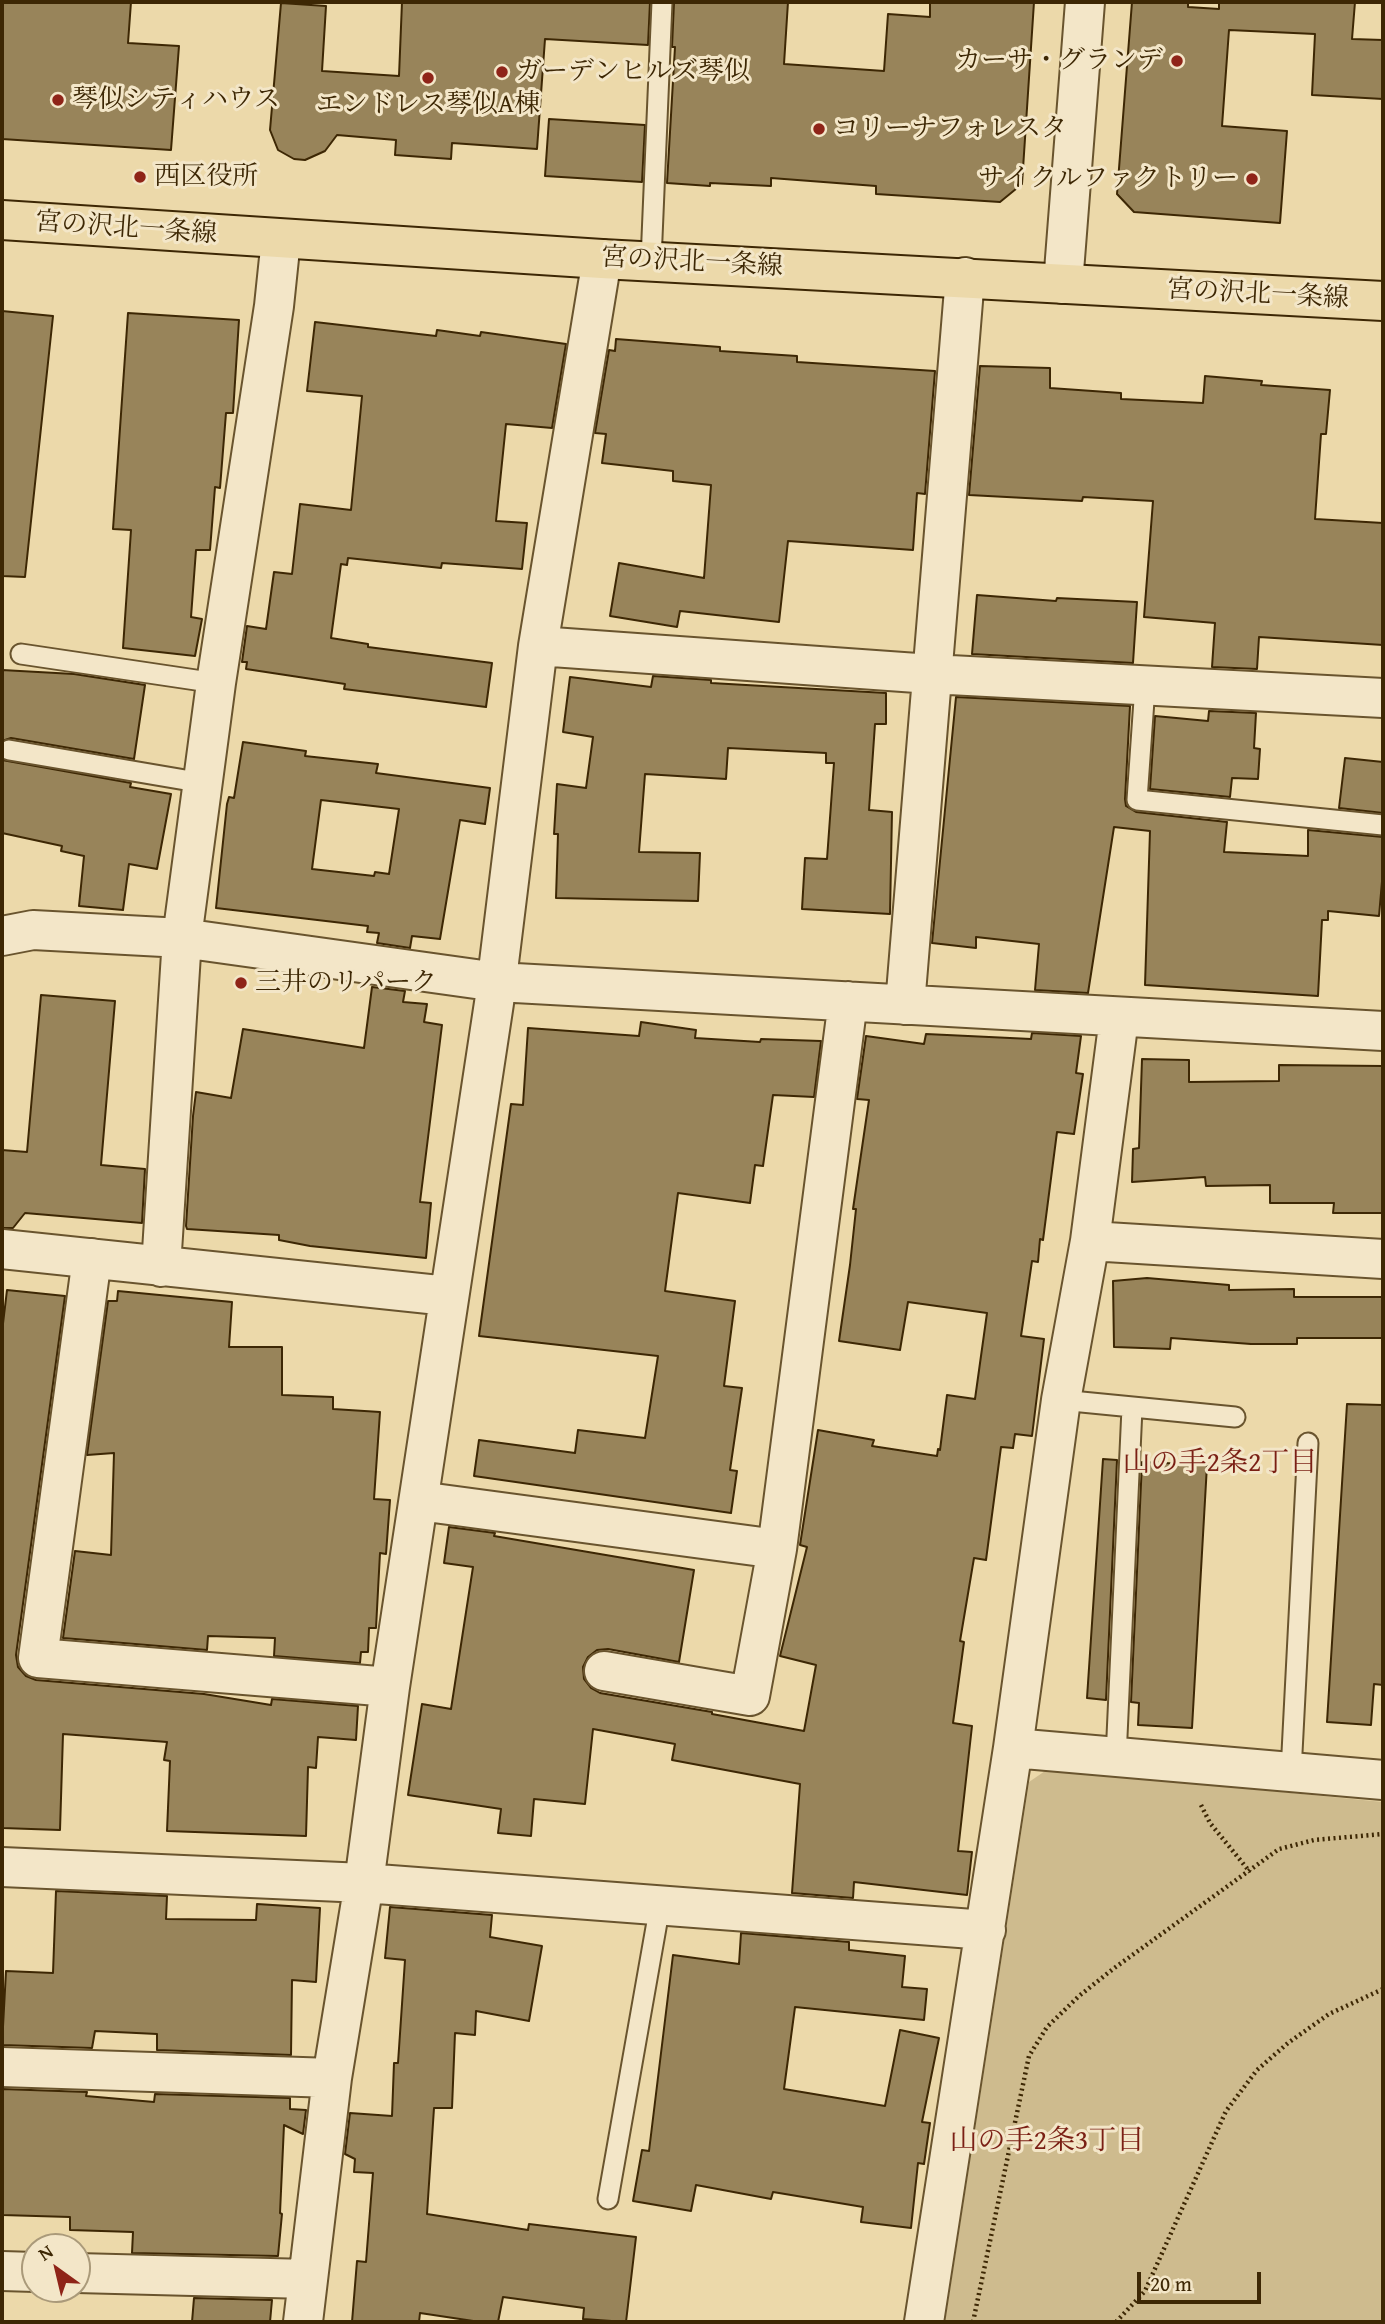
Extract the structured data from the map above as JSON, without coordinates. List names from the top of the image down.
{
  "streets": {
    "main road": ["宮の沢北一条線"]
  },
  "districts": ["山の手2条2丁目", "山の手2条3丁目"],
  "places": [
    "カーサ・グランデ",
    "ガーデンヒルズ琴似",
    "エンドレス琴似A棟",
    "琴似シティハウス",
    "コリーナフォレスタ",
    "西区役所",
    "サイクルファクトリー",
    "三井のリパーク"
  ],
  "scale_bar": "20 m",
  "north": "top left"
}
